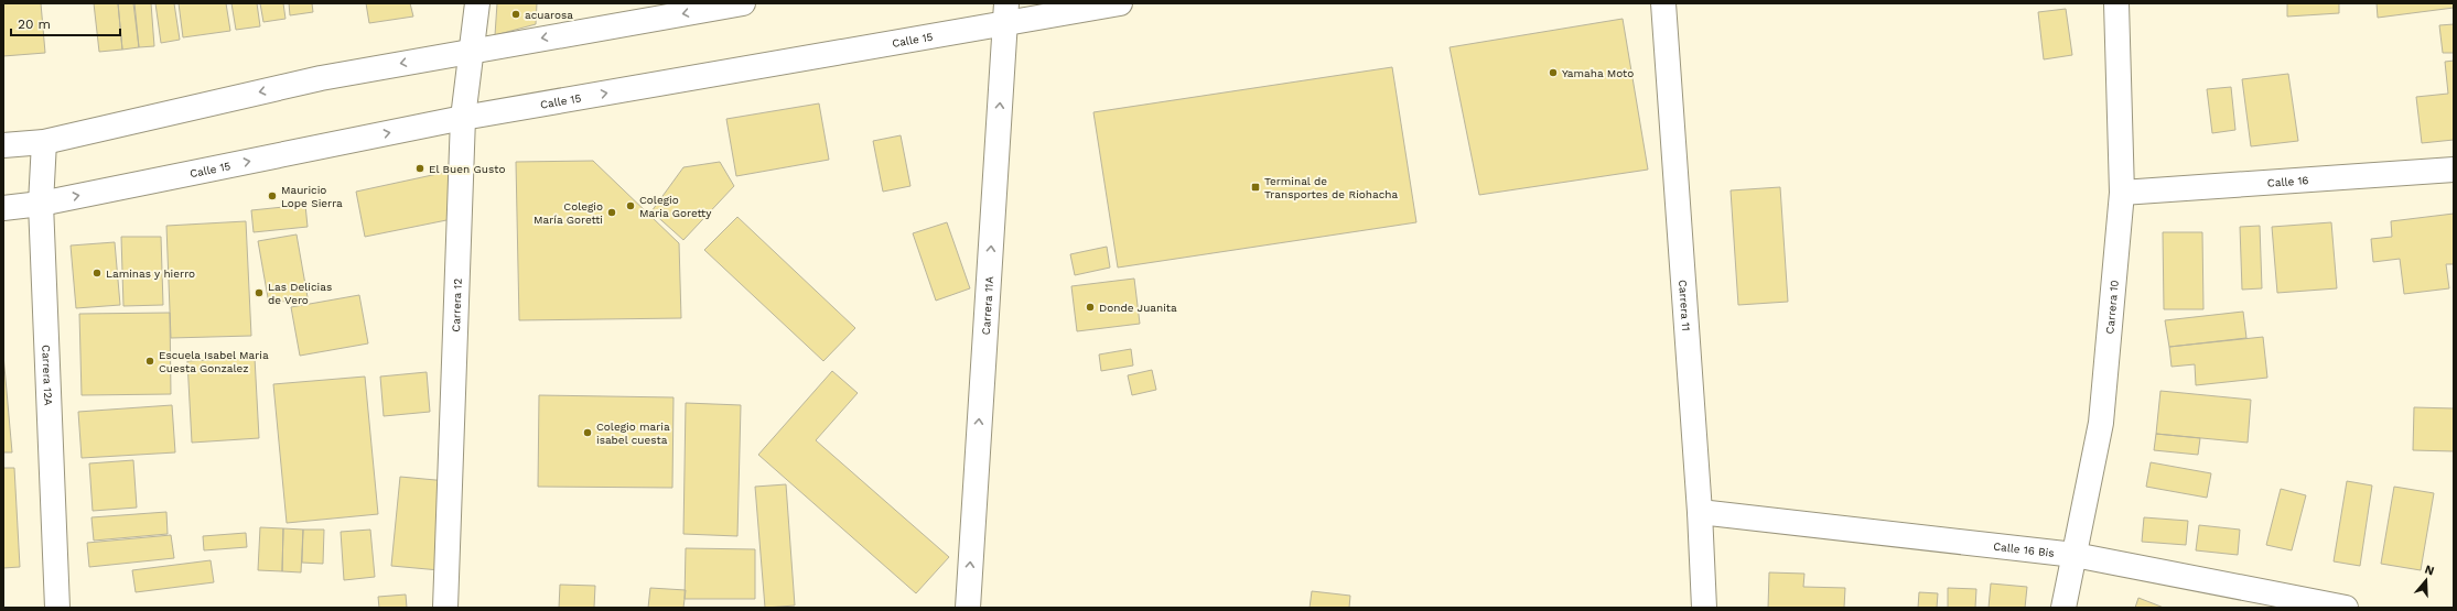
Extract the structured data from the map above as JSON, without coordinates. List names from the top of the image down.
{
  "streets": {
    "main road": [
      "Calle 15",
      "Calle 16",
      "Carrera 12",
      "Carrera 11A",
      "Carrera 11",
      "Carrera 10",
      "Carrera 12A",
      "Calle 16 Bis"
    ]
  },
  "crossings": [
    ["Calle 15", "Carrera 12"],
    ["Calle 15", "Carrera 11A"],
    ["Calle 15", "Carrera 12A"],
    ["Calle 16", "Carrera 10"],
    ["Carrera 11", "Calle 16 Bis"],
    ["Carrera 10", "Calle 16 Bis"]
  ],
  "one_way": ["Carrera 11A"],
  "places": {
    "other": [
      "acuarosa",
      "Yamaha Moto",
      "El Buen Gusto",
      "Mauricio Lope Sierra",
      "Colegio Maria Goretty",
      "Colegio María Goretti",
      "Laminas y hierro",
      "Las Delicias de Vero",
      "Donde Juanita",
      "Escuela Isabel Maria Cuesta Gonzalez",
      "Colegio maria isabel cuesta"
    ],
    "transit": ["Terminal de Transportes de Riohacha"]
  },
  "scale_bar": "20 m",
  "north": "top"
}
